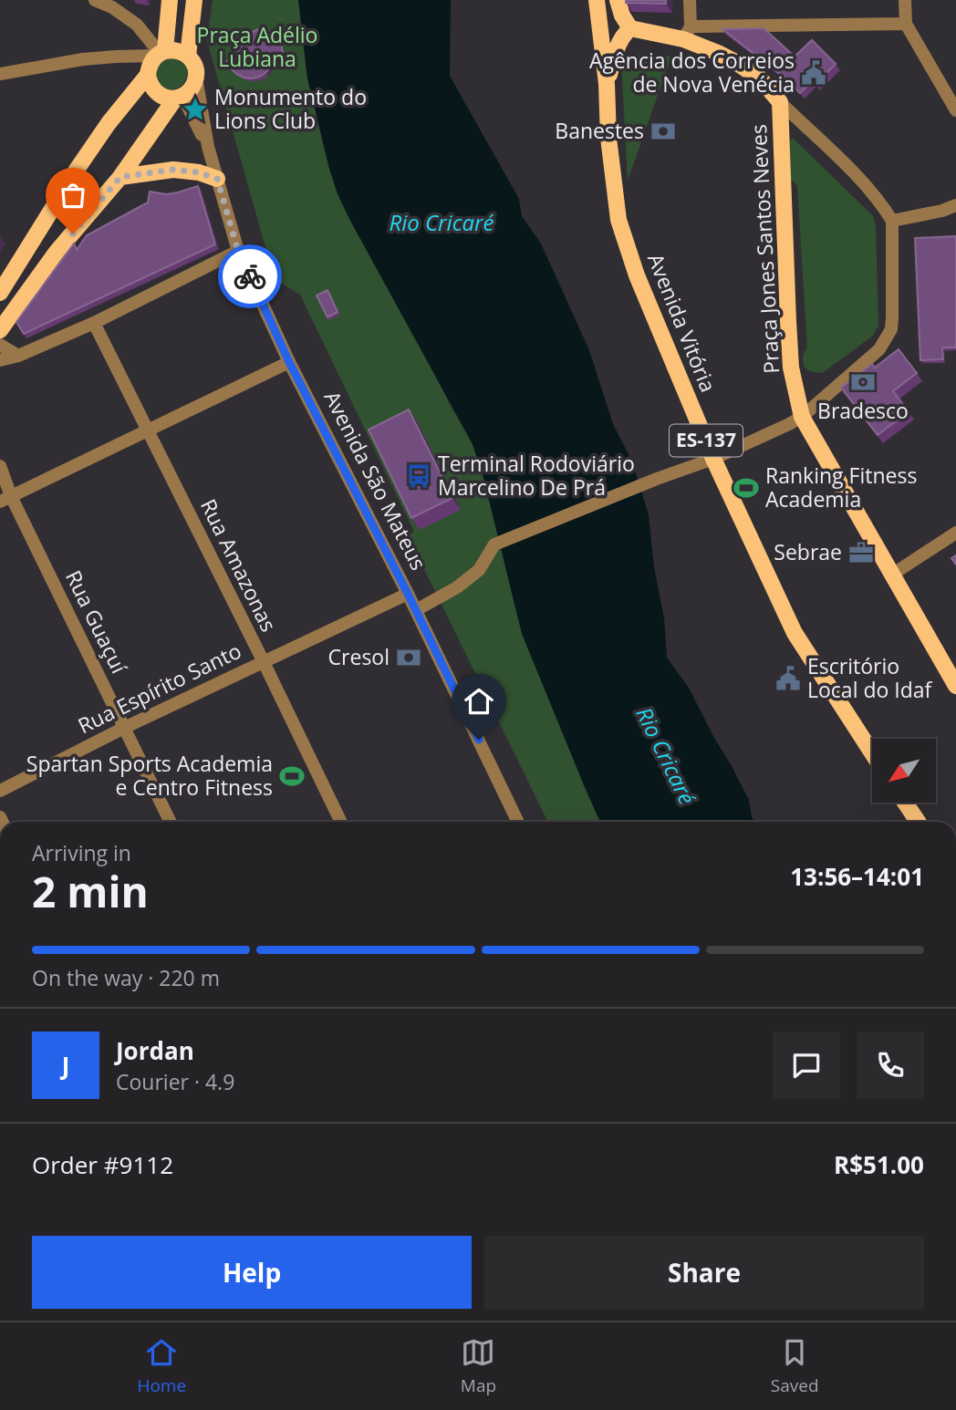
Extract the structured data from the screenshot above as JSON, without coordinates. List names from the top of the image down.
{
  "streets": {
    "main road": ["Praça Jones Santos Neves", "Avenida Vitória", "ES-137"],
    "street": [
      "Avenida São Mateus",
      "Rua Amazonas",
      "Rua Guaçuí",
      "Rua Espírito Santo"
    ]
  },
  "crossings": [
    ["Avenida São Mateus", "Rua Espírito Santo"],
    ["Rua Amazonas", "Rua Espírito Santo"],
    ["Rua Guaçuí", "Rua Espírito Santo"]
  ],
  "water": ["Rio Cricaré"],
  "parks": ["Praça Adélio Lubiana"],
  "places": {
    "public building": ["Agência dos Correios de Nova Venécia", "Escritório Local do Idaf"],
    "place": ["Monumento do Lions Club"],
    "bank": ["Banestes", "Bradesco", "Cresol"],
    "bus stop": ["Terminal Rodoviário Marcelino De Prá"],
    "sports": ["Ranking Fitness Academia", "Spartan Sports Academia e Centro Fitness"],
    "office": ["Sebrae"]
  },
  "north": "bottom left",
  "page": {
    "heading": ["2 min", "Arriving in", "13:56–14:01"],
    "panel": [
      "Jordan",
      "Courier · 4.9",
      "Order #9112",
      "R$51.00"
    ],
    "bar": "On the way · 220 m",
    "round": "J",
    "buttons": ["Help", "Share"],
    "tabs": ["Home", "Map", "Saved"]
  }
}
